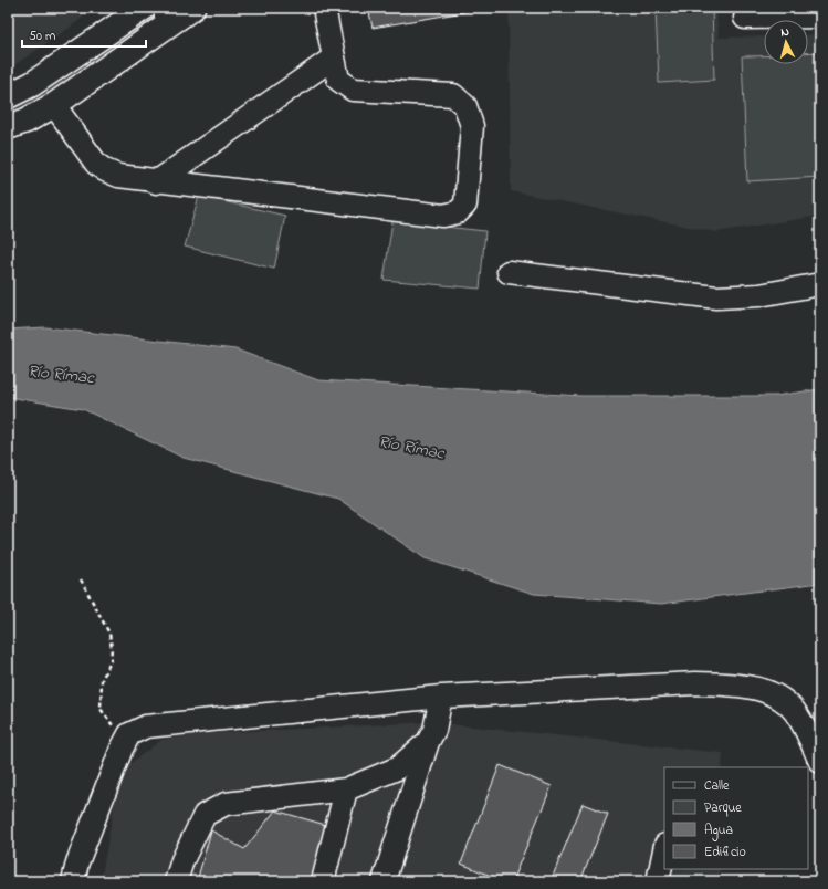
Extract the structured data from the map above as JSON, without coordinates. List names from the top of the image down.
{
  "water": ["Río Rímac"],
  "legend": [
    "Calle",
    "Parque",
    "Agua",
    "Edificio"
  ],
  "scale_bar": "50 m",
  "north": "top"
}
